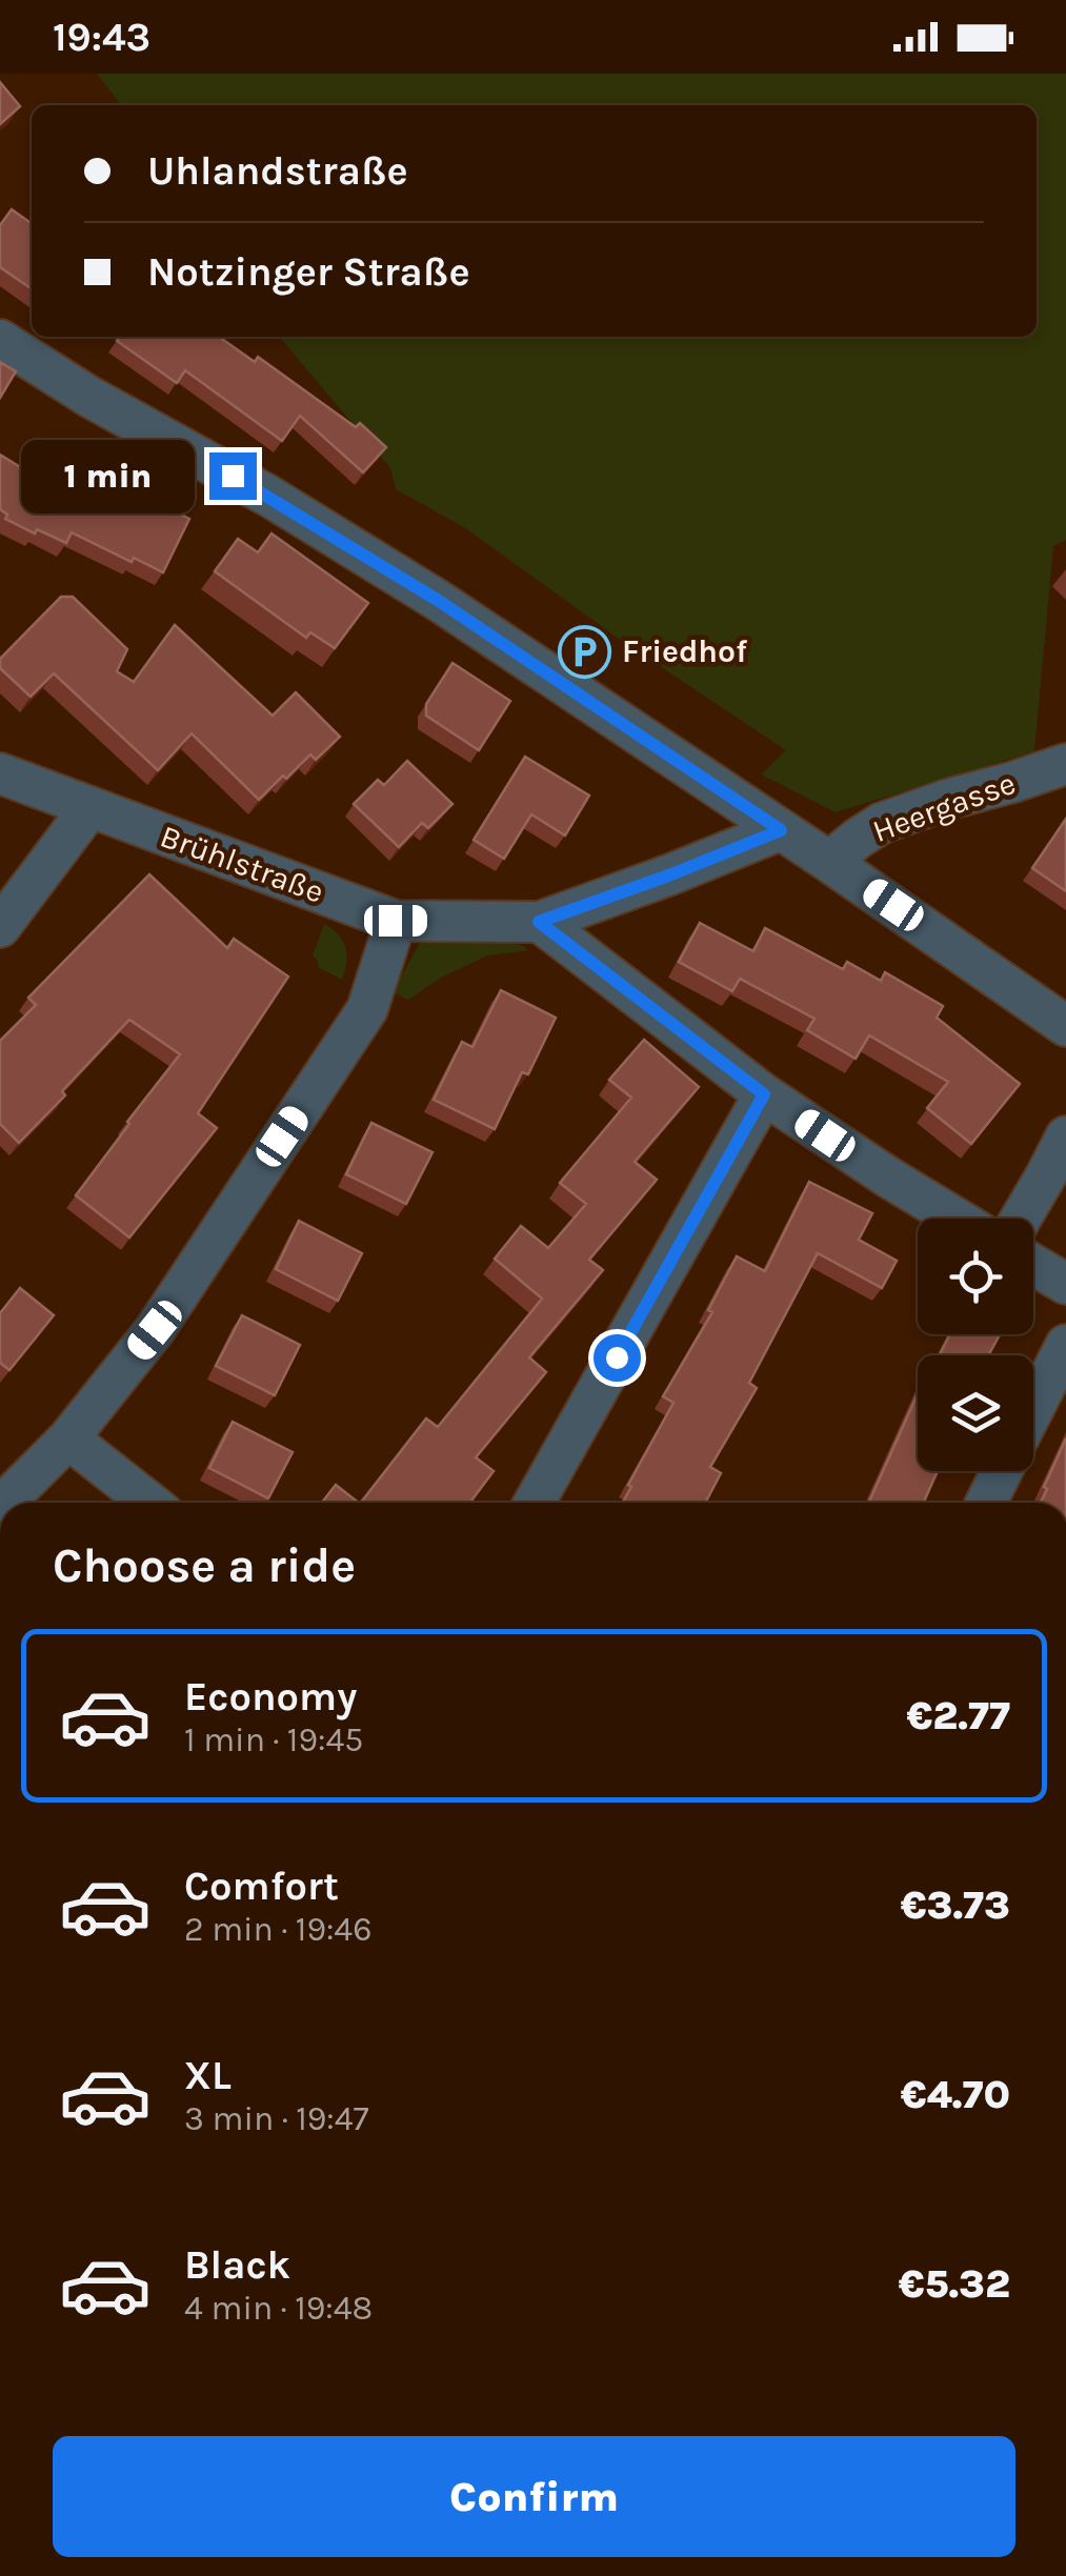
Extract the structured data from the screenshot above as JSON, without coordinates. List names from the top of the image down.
{
  "streets": {
    "street": ["Heergasse", "Brühlstraße"]
  },
  "places": {
    "parking": ["Friedhof"]
  },
  "page": {
    "status": "19:43",
    "banner": ["Uhlandstraße", "Notzinger Straße"],
    "bubble": "1 min",
    "heading": "Choose a ride",
    "list": [
      {
        "name": "Economy",
        "note": "1 min · 19:45",
        "value": "€2.77"
      },
      {
        "name": "Comfort",
        "note": "2 min · 19:46",
        "value": "€3.73"
      },
      {
        "name": "XL",
        "note": "3 min · 19:47",
        "value": "€4.70"
      },
      {
        "name": "Black",
        "note": "4 min · 19:48",
        "value": "€5.32"
      }
    ],
    "buttons": "Confirm"
  }
}
